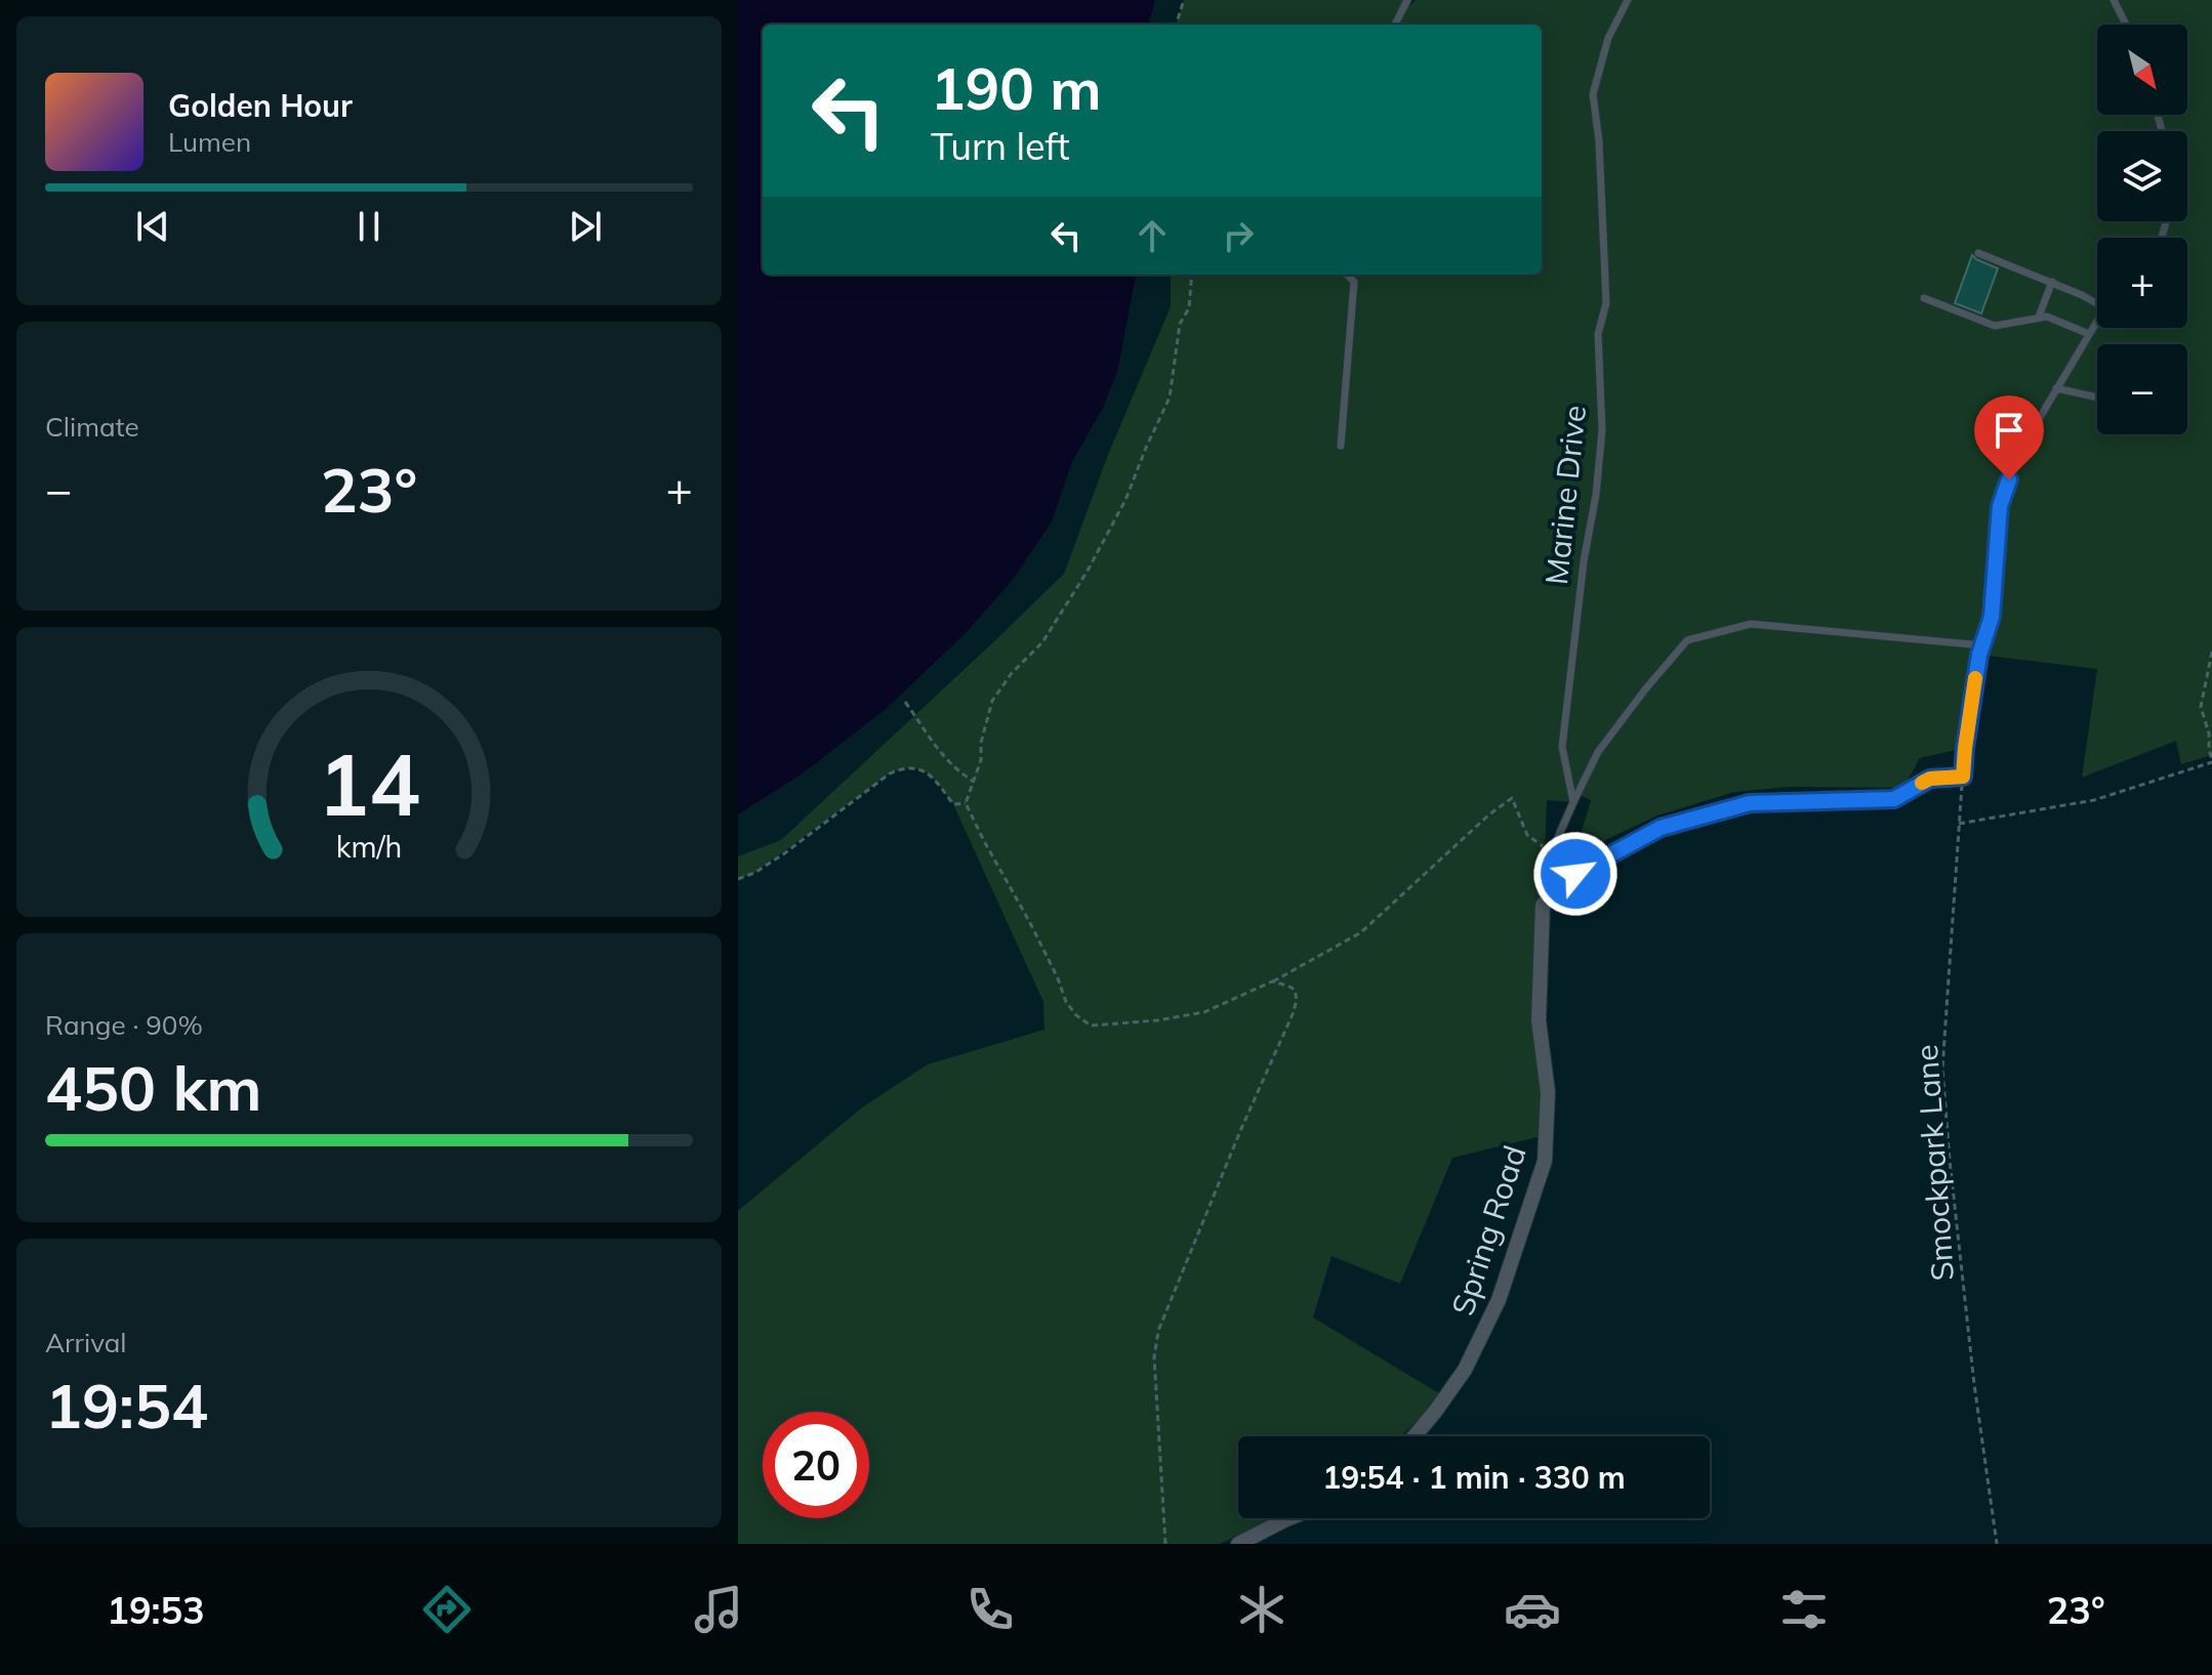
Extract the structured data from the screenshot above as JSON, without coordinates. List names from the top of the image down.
{
  "streets": {
    "street": ["Spring Road"],
    "lane": ["Marine Drive"],
    "path": ["Smockpark Lane"]
  },
  "north": "bottom right",
  "page": {
    "map_buttons": ["+", "−"],
    "turn": ["190 m", "Turn left"],
    "song": ["Golden Hour", "Lumen"],
    "tile": [
      "Climate",
      ["Range · 90%", "450 km"],
      ["Arrival", "19:54"]
    ],
    "heat": ["−", "23°", "+"],
    "limit": "20",
    "trip": "19:54 · 1 min · 330 m",
    "tabs": ["19:53", "23°"],
    "gauge": ["14", "km/h"]
  }
}
